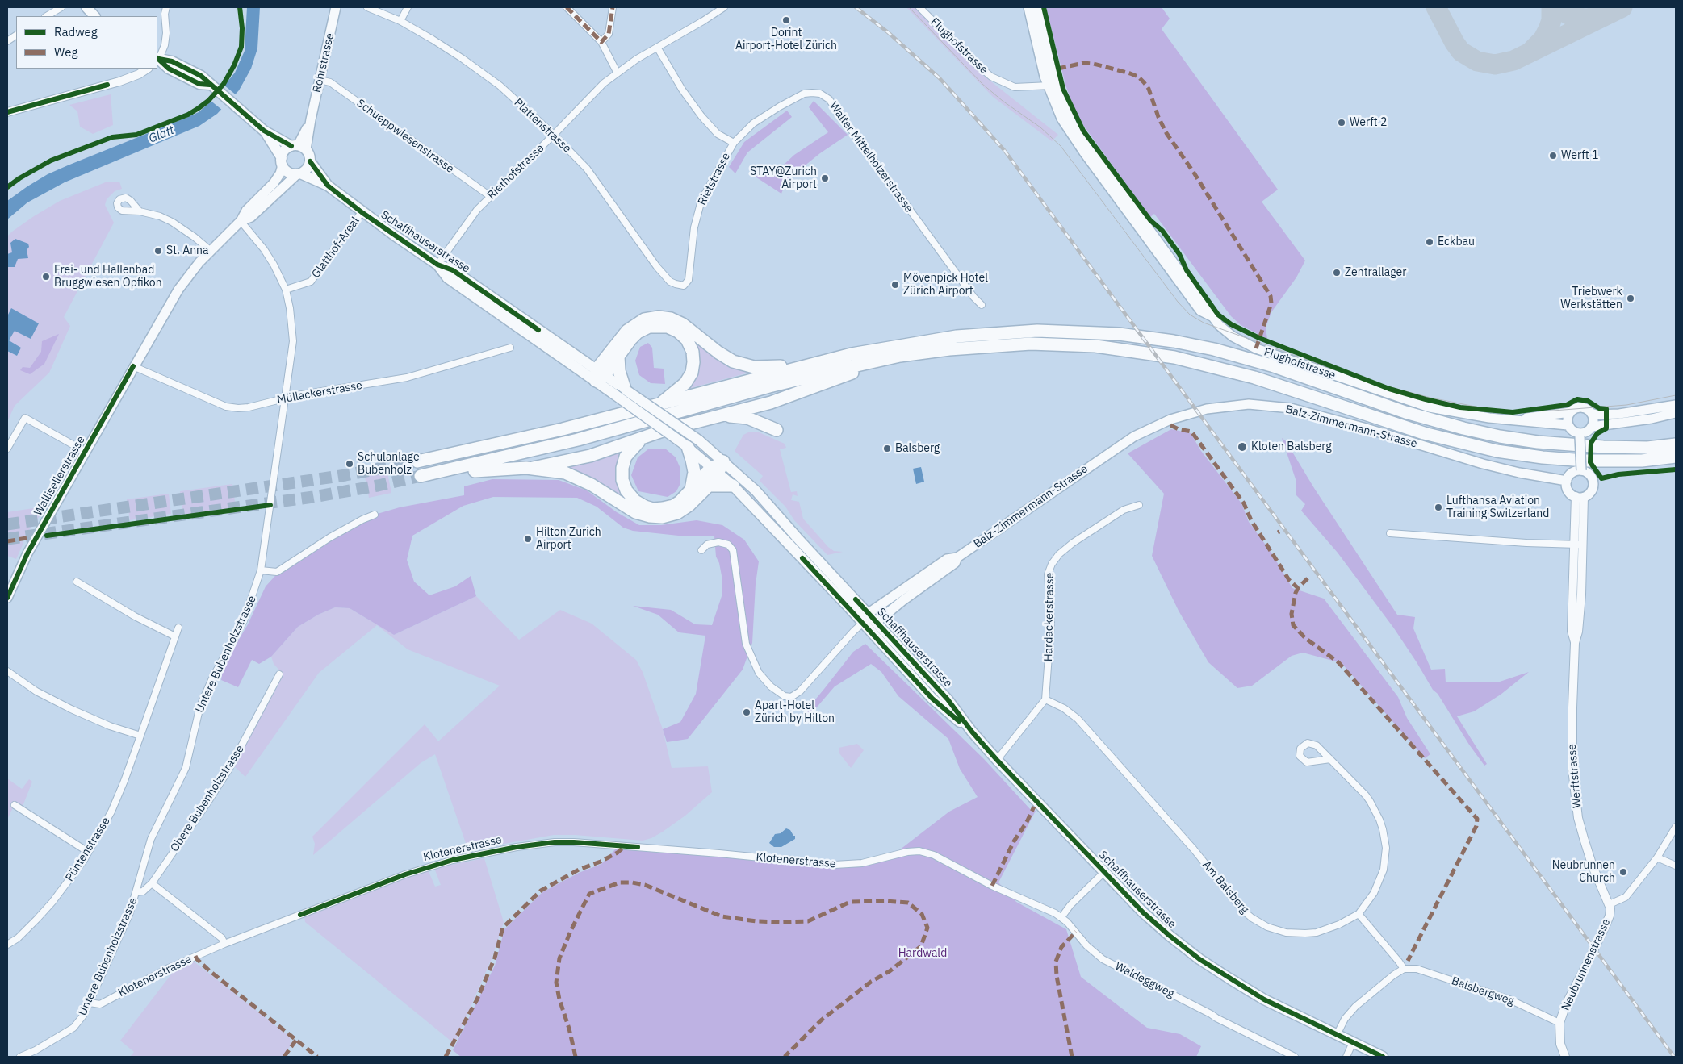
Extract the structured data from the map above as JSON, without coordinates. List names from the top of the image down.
{
  "streets": {
    "main road": [
      "Flughofstrasse",
      "Rohrstrasse",
      "Schaffhauserstrasse",
      "Balz-Zimmermann-Strasse",
      "Wallisellerstrasse"
    ],
    "street": [
      "Plattenstrasse",
      "Schueppwiesenstrasse",
      "Walter Mittelholzerstrasse",
      "Riethofstrasse",
      "Rietstrasse",
      "Glatthof-Areal",
      "Müllackerstrasse",
      "Hardackerstrasse",
      "Untere Bubenholzstrasse",
      "Werftstrasse",
      "Obere Bubenholzstrasse",
      "Klotenerstrasse",
      "Püntenstrasse",
      "Am Balsberg",
      "Neubrunnenstrasse",
      "Waldeggweg",
      "Balsbergweg"
    ]
  },
  "crossings": [
    ["Rohrstrasse", "Schueppwiesenstrasse"],
    ["Rohrstrasse", "Schaffhauserstrasse"],
    ["Rohrstrasse", "Wallisellerstrasse"],
    ["Plattenstrasse", "Riethofstrasse"],
    ["Plattenstrasse", "Rietstrasse"],
    ["Schueppwiesenstrasse", "Riethofstrasse"],
    ["Walter Mittelholzerstrasse", "Rietstrasse"],
    ["Riethofstrasse", "Rietstrasse"],
    ["Riethofstrasse", "Schaffhauserstrasse"],
    ["Schaffhauserstrasse", "Glatthof-Areal"],
    ["Schaffhauserstrasse", "Balz-Zimmermann-Strasse"],
    ["Schaffhauserstrasse", "Wallisellerstrasse"],
    ["Glatthof-Areal", "Untere Bubenholzstrasse"],
    ["Müllackerstrasse", "Wallisellerstrasse"],
    ["Müllackerstrasse", "Untere Bubenholzstrasse"],
    ["Balz-Zimmermann-Strasse", "Werftstrasse"],
    ["Wallisellerstrasse", "Untere Bubenholzstrasse"],
    ["Hardackerstrasse", "Am Balsberg"],
    ["Untere Bubenholzstrasse", "Obere Bubenholzstrasse"],
    ["Untere Bubenholzstrasse", "Klotenerstrasse"],
    ["Werftstrasse", "Neubrunnenstrasse"],
    ["Klotenerstrasse", "Waldeggweg"],
    ["Neubrunnenstrasse", "Balsbergweg"]
  ],
  "water": ["Glatt"],
  "parks": ["Hardwald"],
  "places": [
    "Dorint Airport-Hotel Zürich",
    "Werft 2",
    "Werft 1",
    "STAY@Zurich Airport",
    "Eckbau",
    "St. Anna",
    "Zentrallager",
    "Frei- und Hallenbad Bruggwiesen Opfikon",
    "Mövenpick Hotel Zürich Airport",
    "Triebwerk Werkstätten",
    "Kloten Balsberg",
    "Balsberg",
    "Schulanlage Bubenholz",
    "Lufthansa Aviation Training Switzerland",
    "Hilton Zurich Airport",
    "Apart-Hotel Zürich by Hilton",
    "Neubrunnen Church"
  ],
  "legend": ["Radweg", "Weg"]
}
